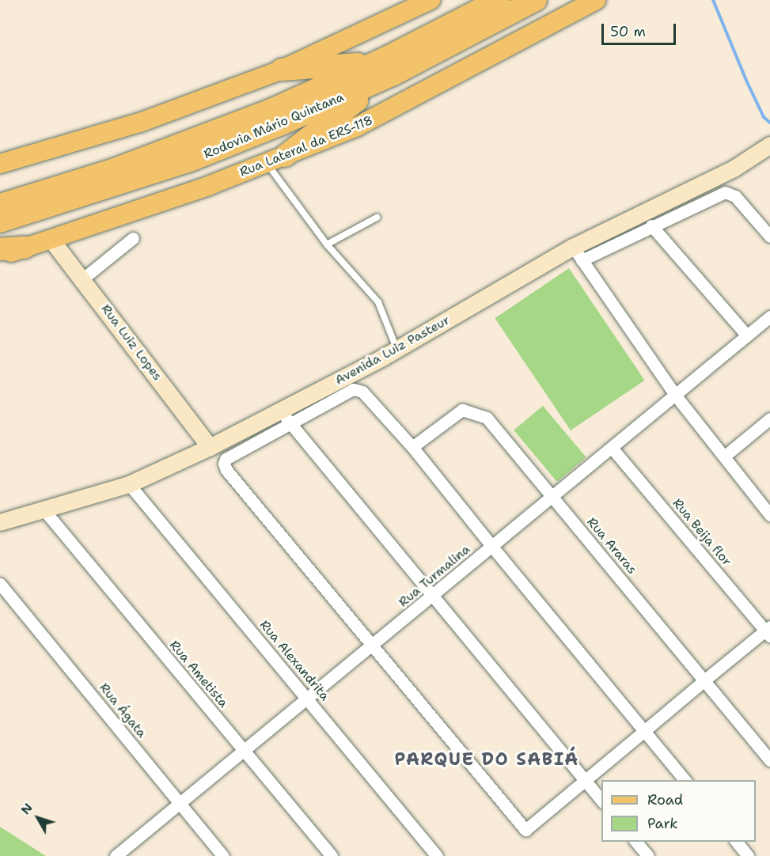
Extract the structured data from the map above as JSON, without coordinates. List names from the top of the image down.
{
  "streets": {
    "highway": ["Rodovia Mário Quintana"],
    "main road": ["Rua Lateral da ERS-118", "Rua Luiz Lopes", "Avenida Luiz Pasteur"],
    "street": [
      "Rua Beija flor",
      "Rua Araras",
      "Rua Turmalina",
      "Rua Alexandrita",
      "Rua Ametista",
      "Rua Ágata"
    ]
  },
  "crossings": [
    ["Rua Lateral da ERS-118", "Rua Luiz Lopes"],
    ["Rua Luiz Lopes", "Avenida Luiz Pasteur"],
    ["Avenida Luiz Pasteur", "Rua Alexandrita"],
    ["Avenida Luiz Pasteur", "Rua Ametista"],
    ["Rua Beija flor", "Rua Turmalina"],
    ["Rua Araras", "Rua Turmalina"],
    ["Rua Turmalina", "Rua Alexandrita"],
    ["Rua Turmalina", "Rua Ametista"],
    ["Rua Turmalina", "Rua Ágata"]
  ],
  "districts": ["PARQUE DO SABIÁ"],
  "legend": ["Road", "Park"],
  "scale_bar": "50 m",
  "north": "top left"
}
